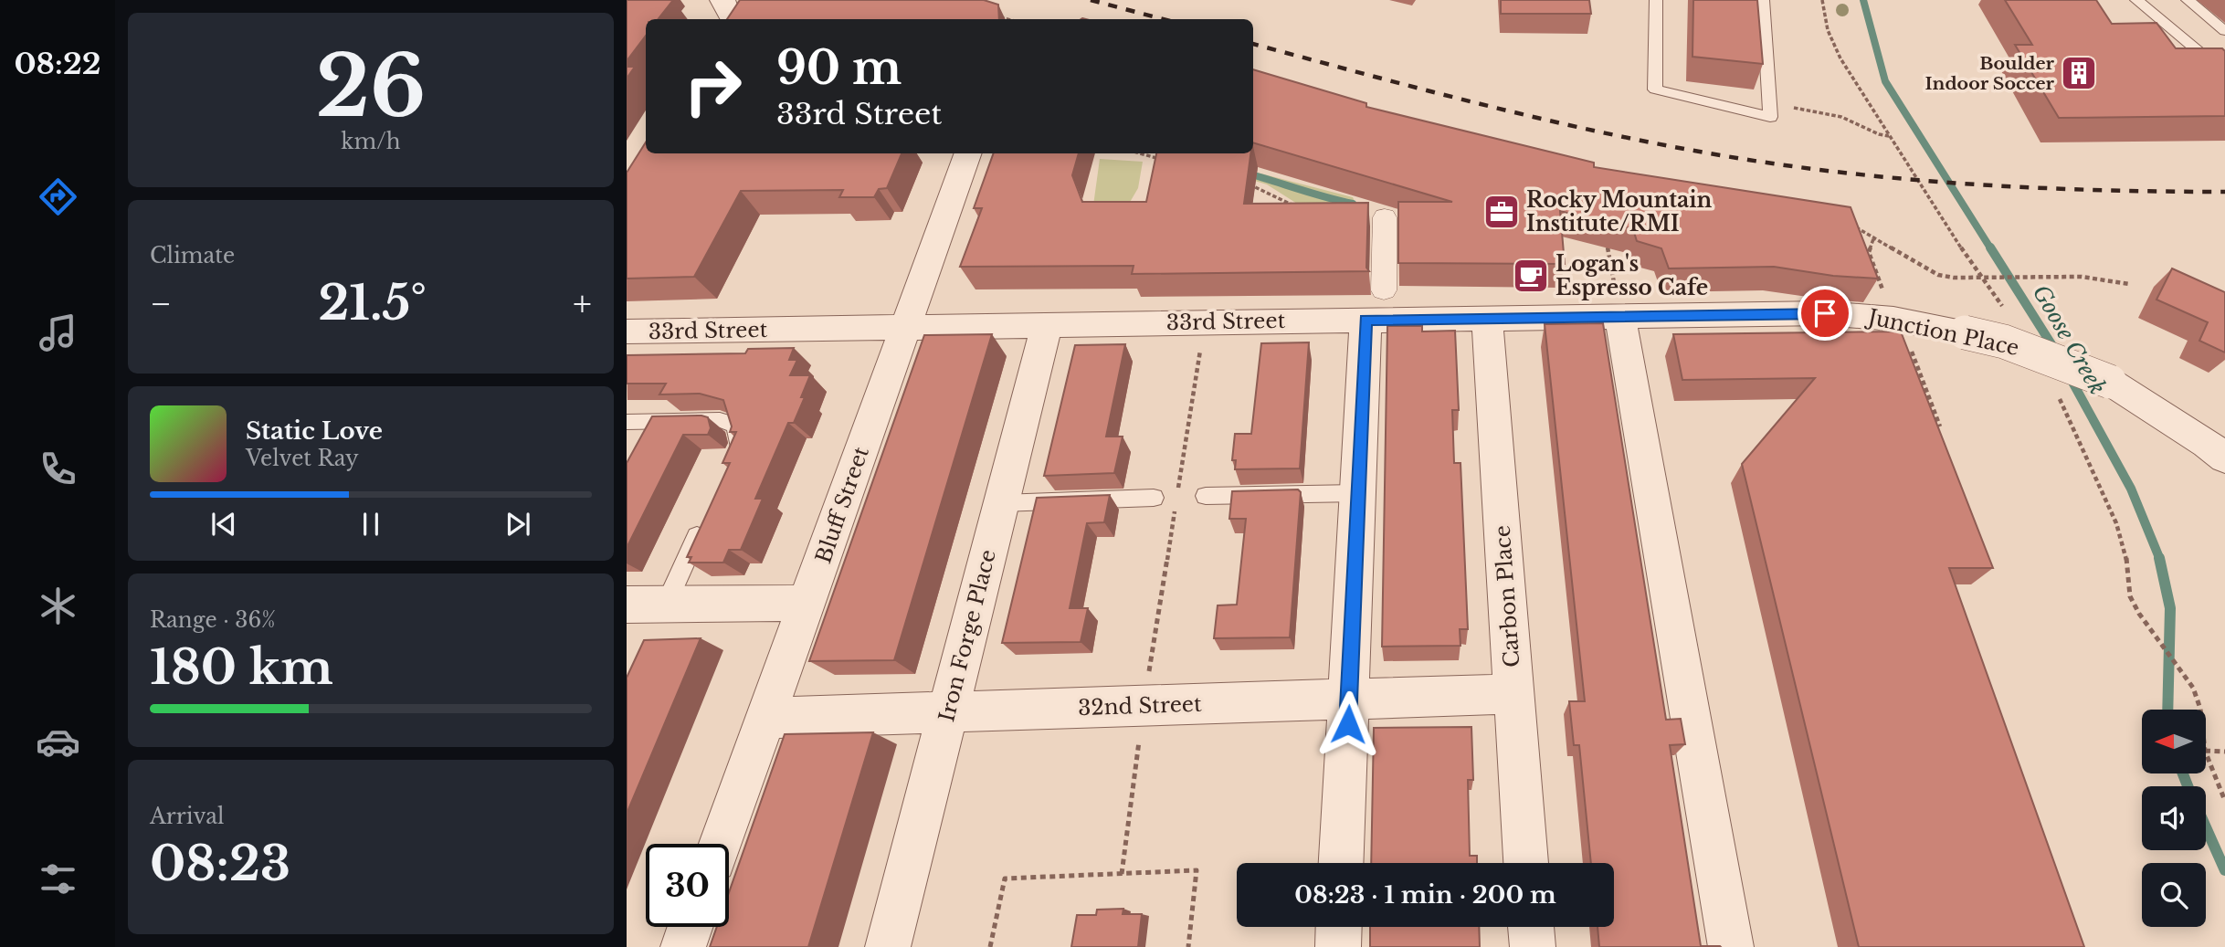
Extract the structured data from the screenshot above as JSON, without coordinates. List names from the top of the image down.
{
  "streets": {
    "street": [
      "33rd Street",
      "Junction Place",
      "Bluff Street",
      "Carbon Place",
      "Iron Forge Place",
      "32nd Street"
    ]
  },
  "crossings": [
    ["33rd Street", "Junction Place"],
    ["33rd Street", "Bluff Street"],
    ["33rd Street", "Carbon Place"],
    ["33rd Street", "Iron Forge Place"],
    ["Bluff Street", "32nd Street"],
    ["Carbon Place", "32nd Street"],
    ["Iron Forge Place", "32nd Street"]
  ],
  "water": ["Goose Creek"],
  "places": {
    "building": ["Boulder Indoor Soccer"],
    "office": ["Rocky Mountain Institute/RMI"],
    "cafe": ["Logan's Espresso Cafe"]
  },
  "north": "left",
  "page": {
    "tabs": "08:22",
    "tile": [
      ["26", "km/h"],
      "Climate",
      ["Range · 36%", "180 km"],
      ["Arrival", "08:23"]
    ],
    "turn": ["90 m", "33rd Street"],
    "heat": ["−", "21.5°", "+"],
    "song": ["Static Love", "Velvet Ray"],
    "limit": "30",
    "trip": "08:23 · 1 min · 200 m"
  }
}
